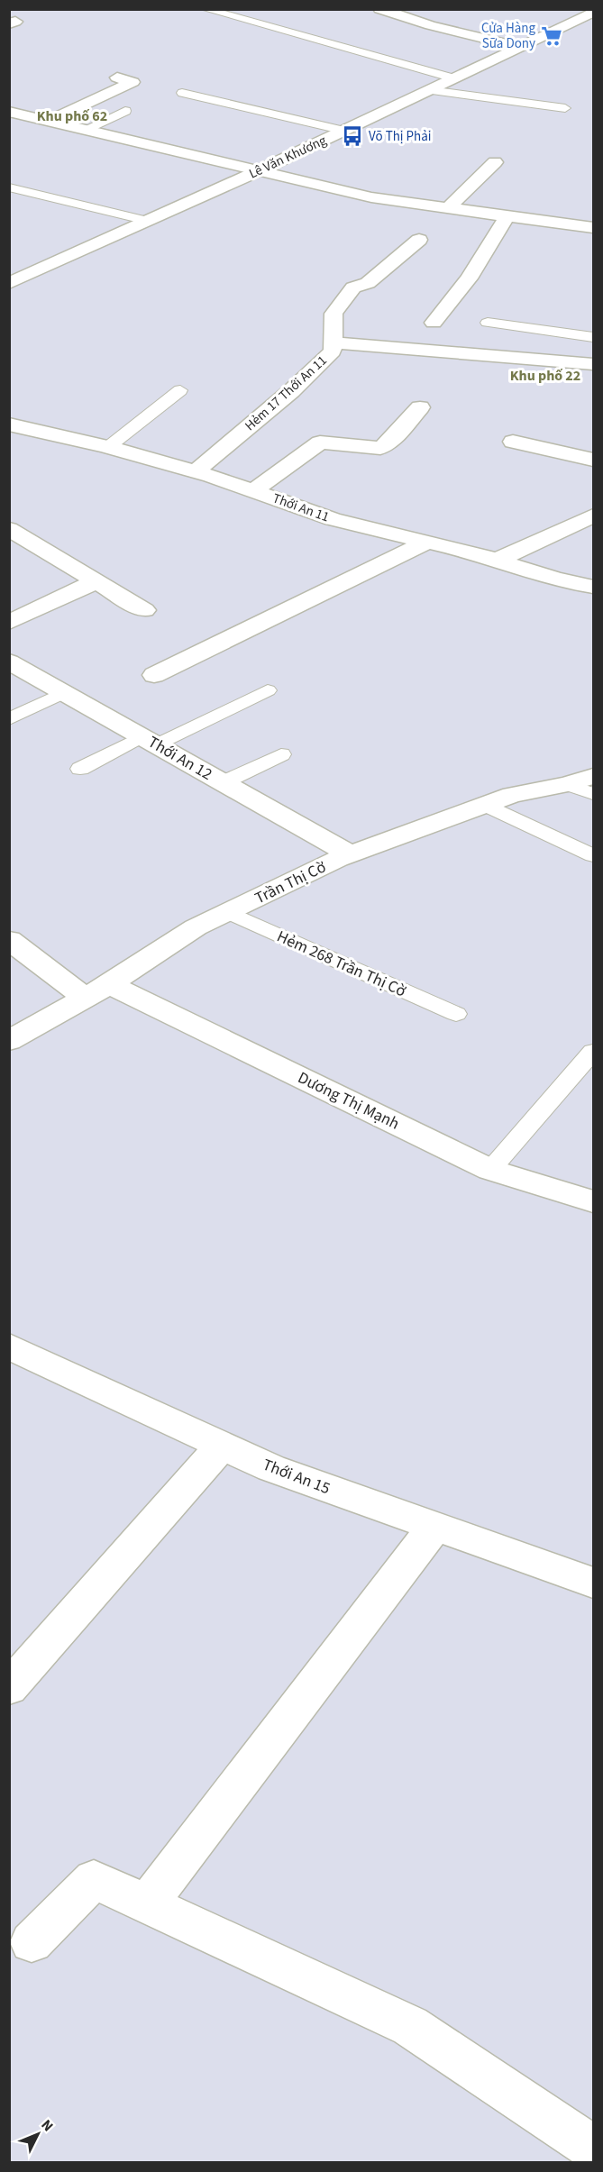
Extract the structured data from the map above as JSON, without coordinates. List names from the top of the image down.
{
  "streets": {
    "street": [
      "Lê Văn Khương",
      "Hẻm 17 Thới An 11",
      "Thới An 11",
      "Thới An 12",
      "Trần Thị Cờ",
      "Dương Thị Mạnh",
      "Thới An 15"
    ],
    "lane": ["Hẻm 268 Trần Thị Cờ"]
  },
  "crossings": [
    ["Hẻm 17 Thới An 11", "Thới An 11"],
    ["Thới An 12", "Trần Thị Cờ"],
    ["Trần Thị Cờ", "Hẻm 268 Trần Thị Cờ"],
    ["Trần Thị Cờ", "Dương Thị Mạnh"]
  ],
  "districts": ["Khu phố 62", "Khu phố 22"],
  "places": {
    "supermarket": ["Cửa Hàng Sữa Dony"],
    "bus stop": ["Võ Thị Phải"]
  },
  "north": "top right"
}
